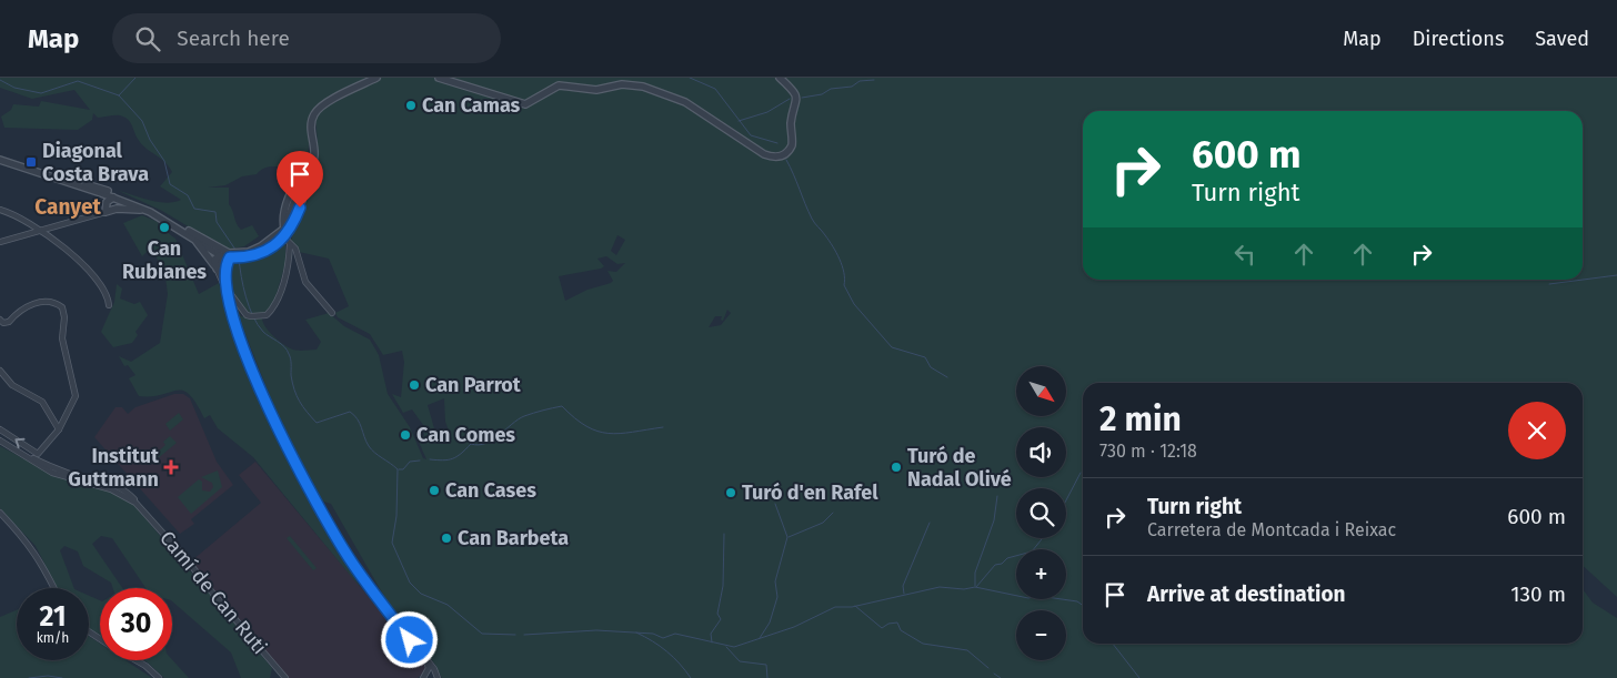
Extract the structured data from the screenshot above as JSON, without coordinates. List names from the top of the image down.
{
  "streets": {
    "street": ["Camí de Can Ruti"]
  },
  "districts": ["Canyet"],
  "places": {
    "other": [
      "Can Camas",
      "Can Rubianes",
      "Can Parrot",
      "Can Comes",
      "Turó de Nadal Olivé",
      "Can Cases",
      "Turó d'en Rafel",
      "Can Barbeta"
    ],
    "transit": ["Diagonal Costa Brava"],
    "health": ["Institut Guttmann"]
  },
  "north": "bottom right",
  "page": {
    "header": "Map",
    "search": "Search here",
    "nav": ["Map", "Directions", "Saved"],
    "turn": ["600 m", "Turn right"],
    "map_buttons": ["+", "−"],
    "heading": ["2 min", "730 m · 12:18"],
    "list": [
      {
        "name": "Turn right",
        "note": "Carretera de Montcada i Reixac",
        "value": "600 m"
      },
      {
        "name": "Arrive at destination",
        "value": "130 m"
      }
    ],
    "speed": "21 km/h",
    "limit": "30"
  }
}
